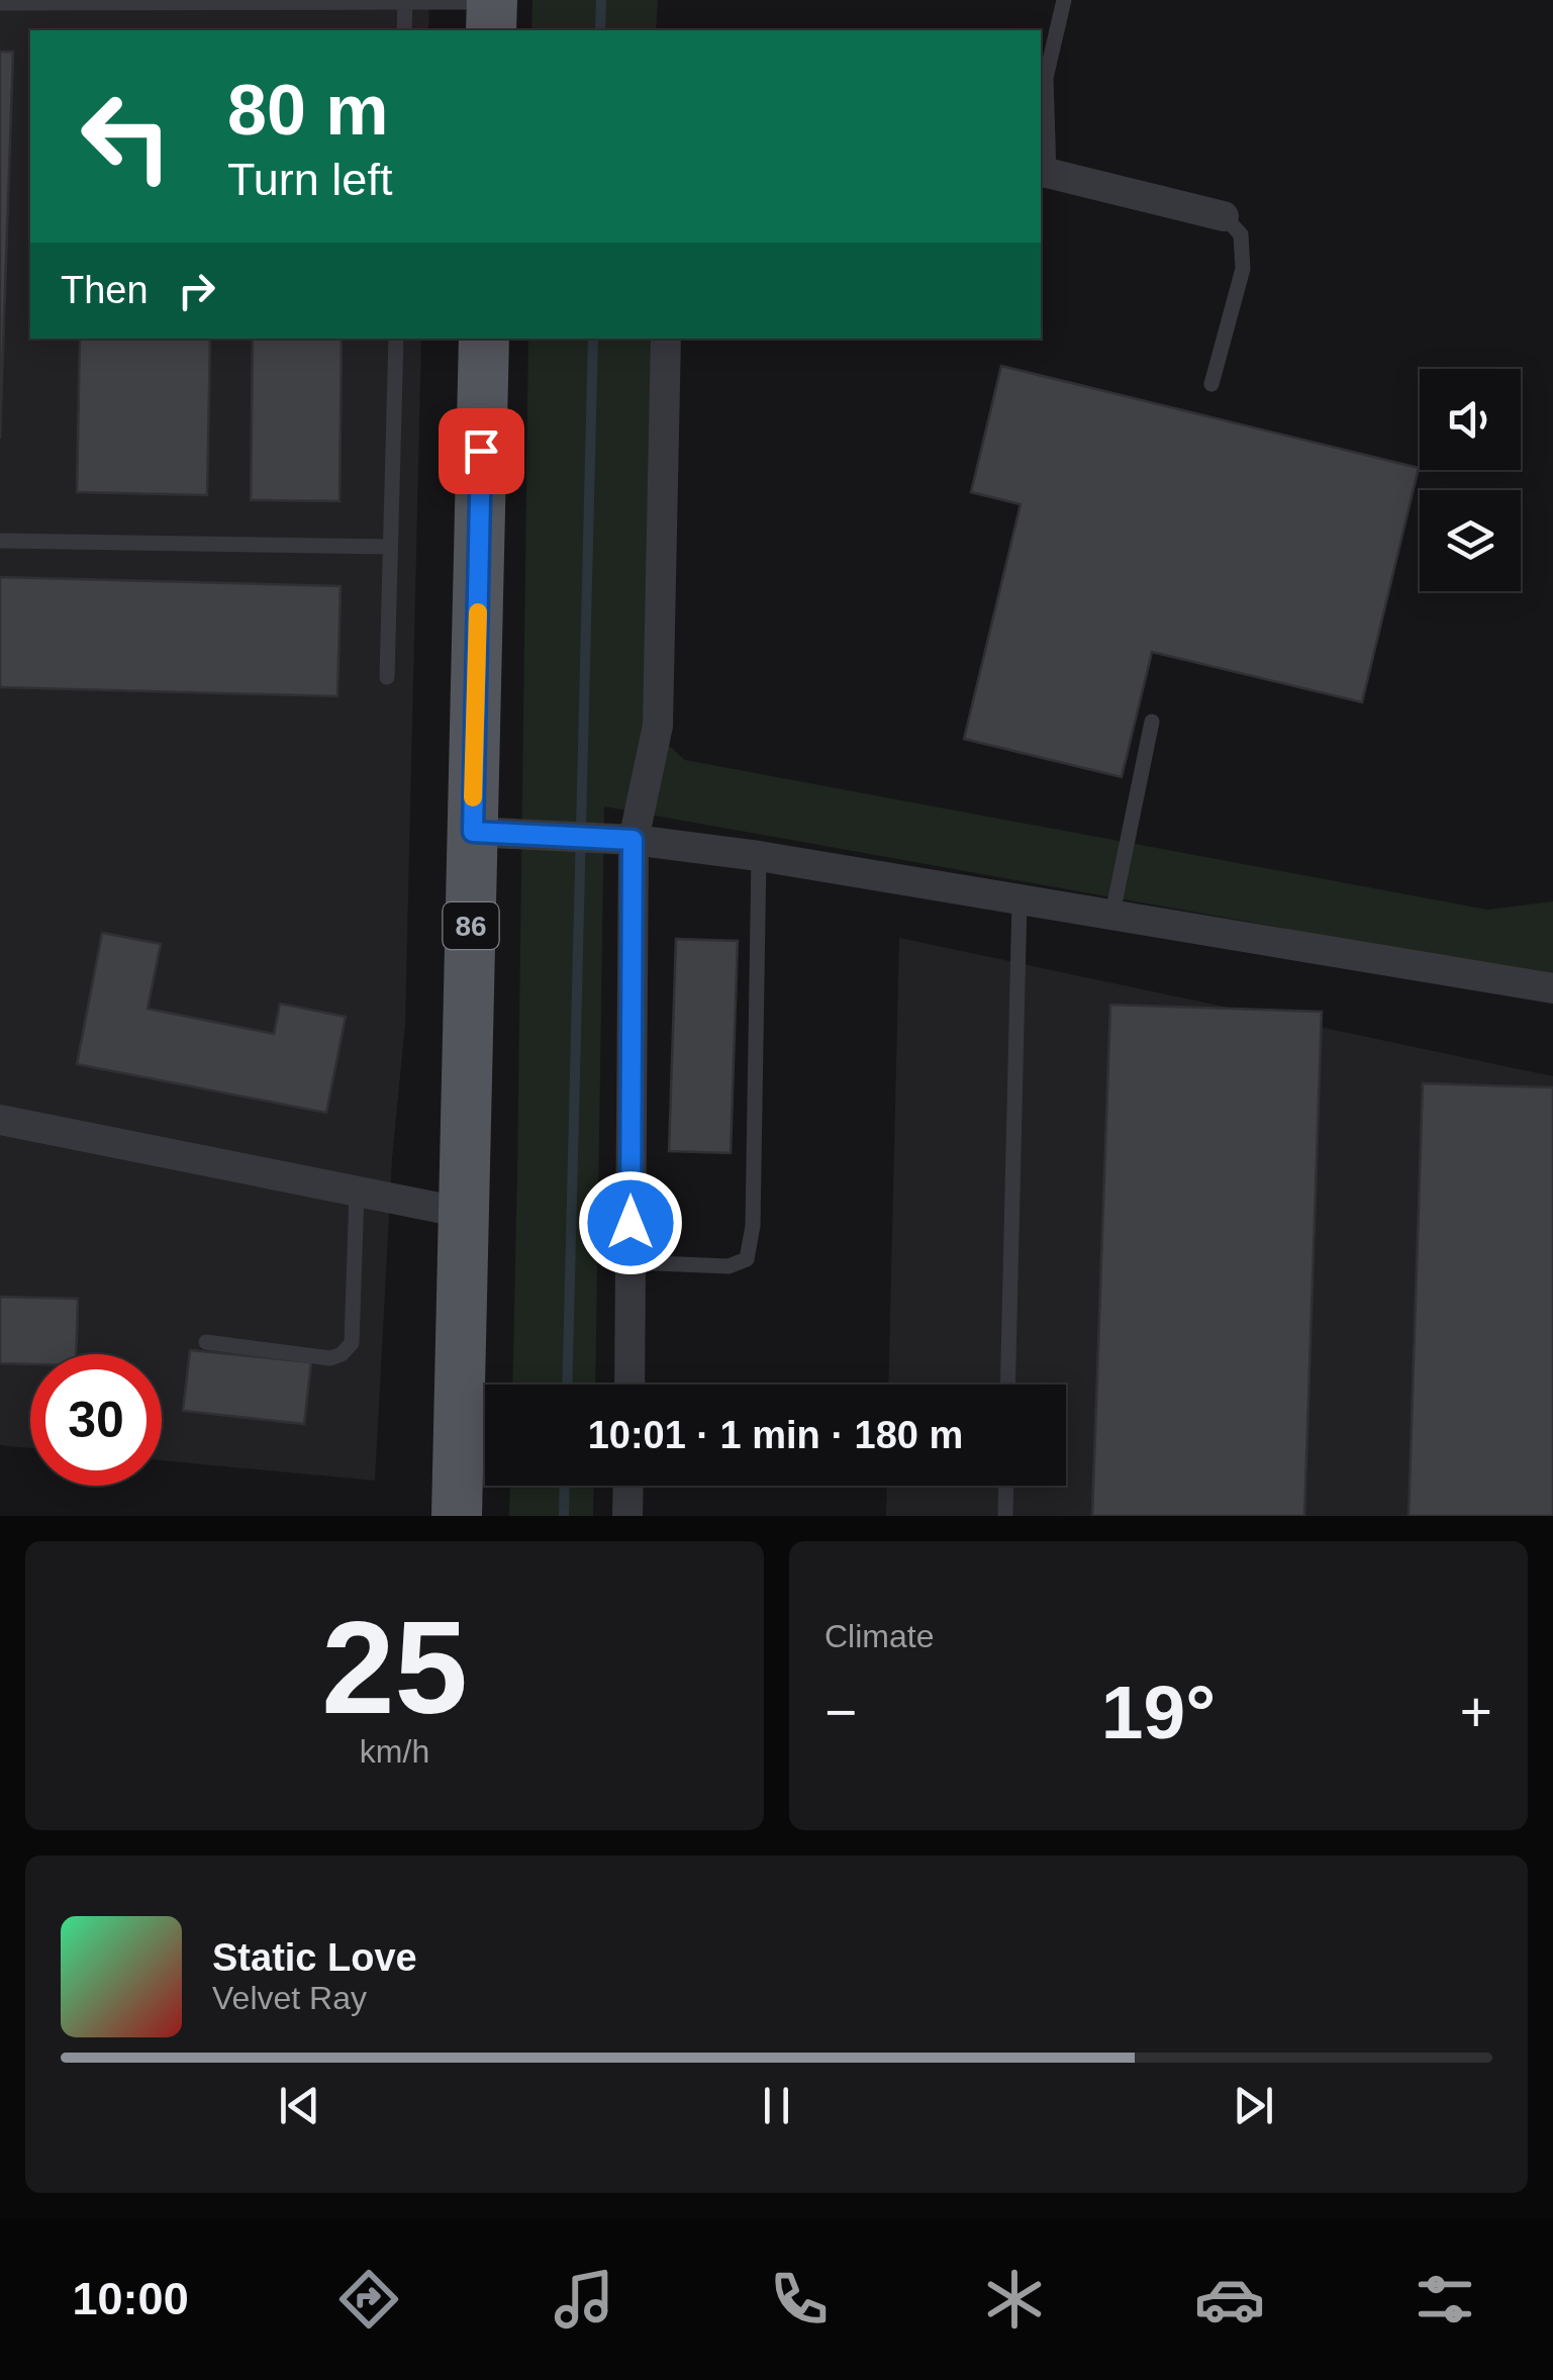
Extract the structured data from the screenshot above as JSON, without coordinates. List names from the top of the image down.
{
  "streets": {
    "main road": ["86"]
  },
  "page": {
    "turn": ["80 m", "Turn left"],
    "then": "Then",
    "limit": "30",
    "trip": "10:01 · 1 min · 180 m",
    "tile": [
      ["25", "km/h"],
      "Climate"
    ],
    "heat": ["−", "19°", "+"],
    "song": ["Static Love", "Velvet Ray"],
    "tabs": "10:00"
  }
}
